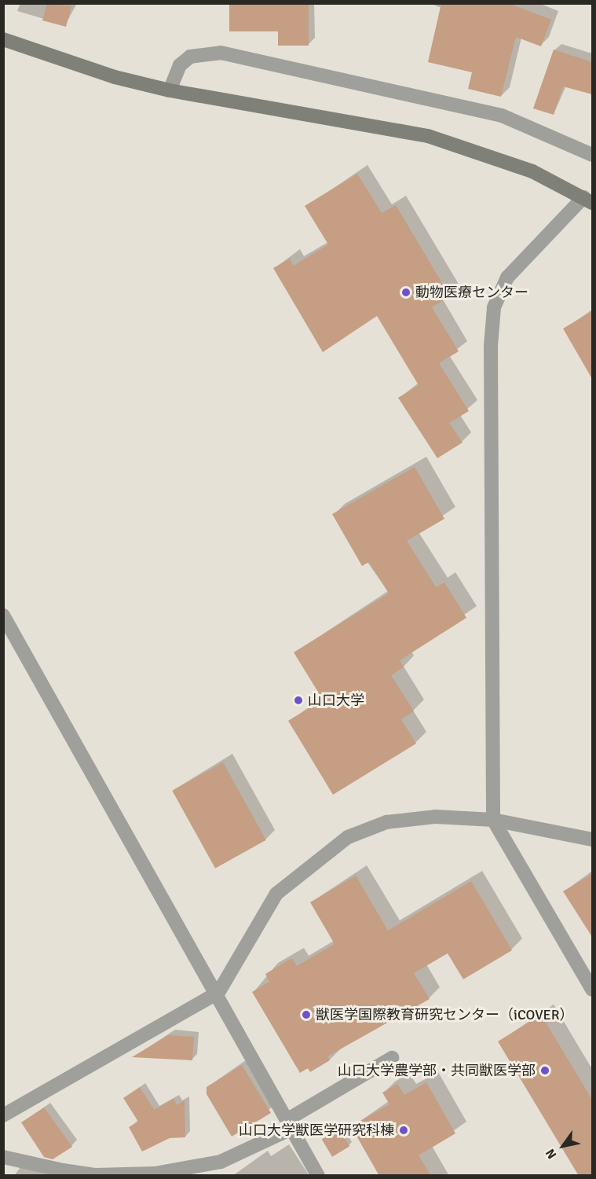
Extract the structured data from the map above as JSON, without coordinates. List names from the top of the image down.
{
  "places": [
    "動物医療センター",
    "山口大学",
    "獣医学国際教育研究センター（iCOVER）",
    "山口大学農学部・共同獣医学部",
    "山口大学獣医学研究科棟"
  ],
  "north": "bottom left"
}
